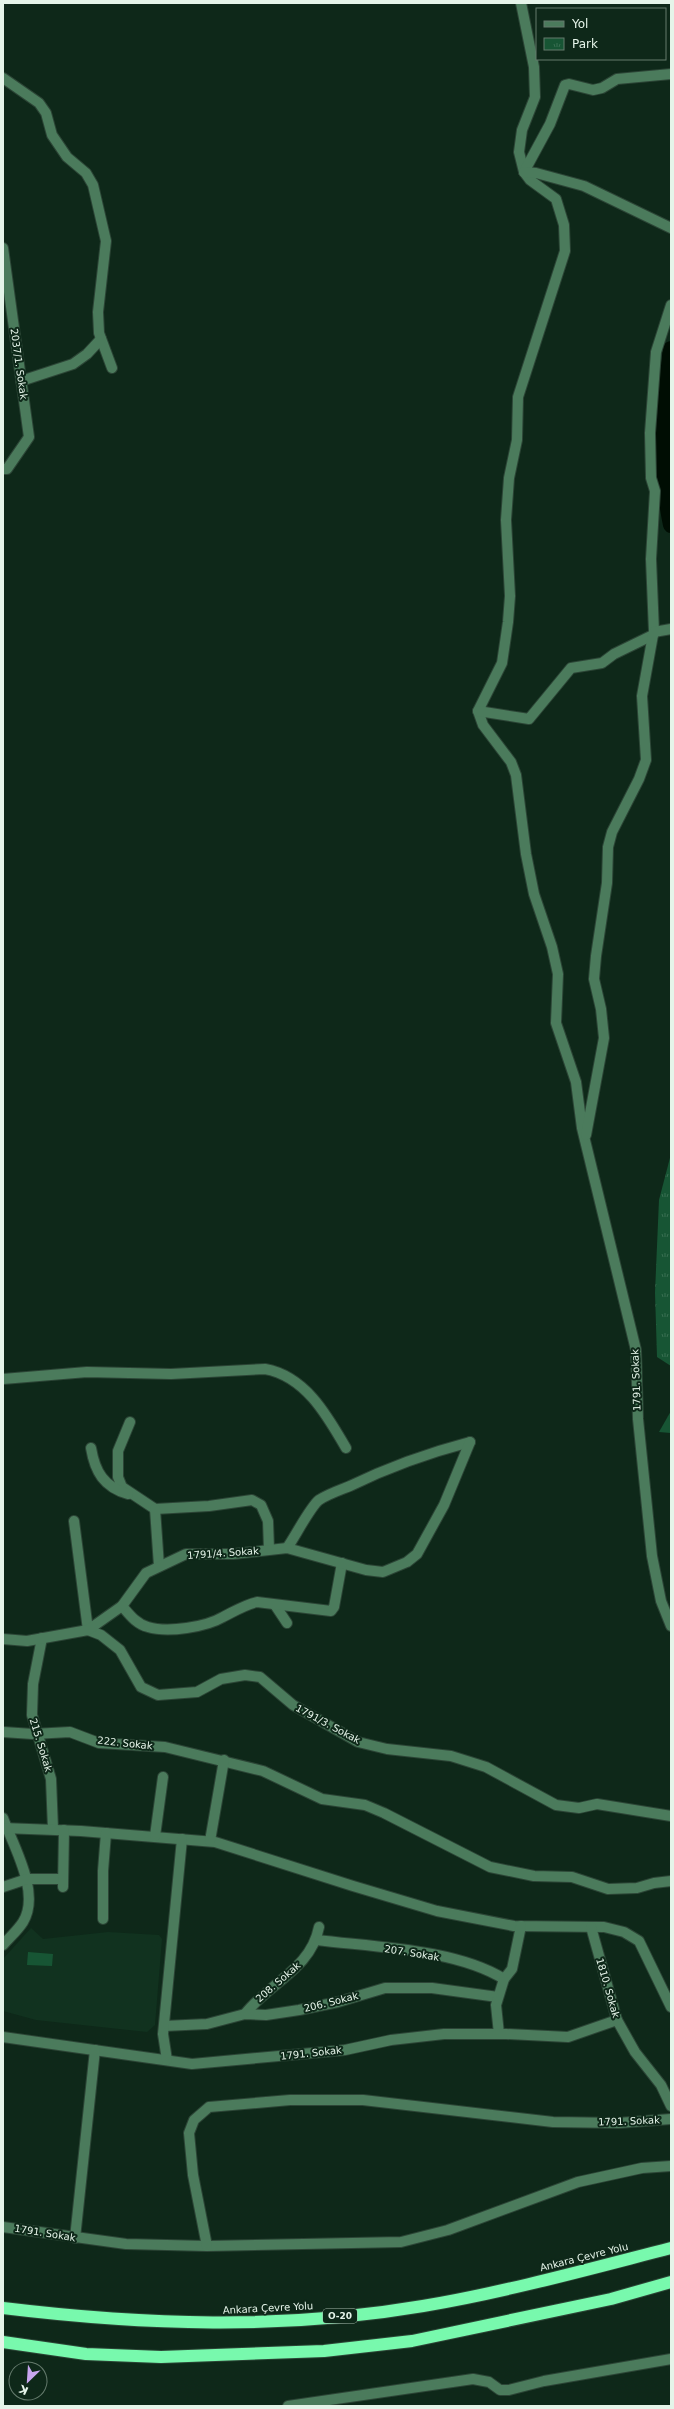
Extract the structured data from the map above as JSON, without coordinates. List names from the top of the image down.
{
  "streets": {
    "highway": ["Ankara Çevre Yolu", "O-20"],
    "street": [
      "2037/1. Sokak",
      "1791. Sokak",
      "1791/4. Sokak",
      "1791/3. Sokak",
      "222. Sokak",
      "215. Sokak",
      "207. Sokak",
      "208. Sokak",
      "1810. Sokak",
      "206. Sokak"
    ]
  },
  "crossings": [
    ["1791. Sokak", "1810. Sokak"],
    ["1791/4. Sokak", "1791/3. Sokak"],
    ["222. Sokak", "215. Sokak"],
    ["207. Sokak", "208. Sokak"],
    ["208. Sokak", "206. Sokak"]
  ],
  "legend": ["Yol", "Park"],
  "north": "bottom left"
}
